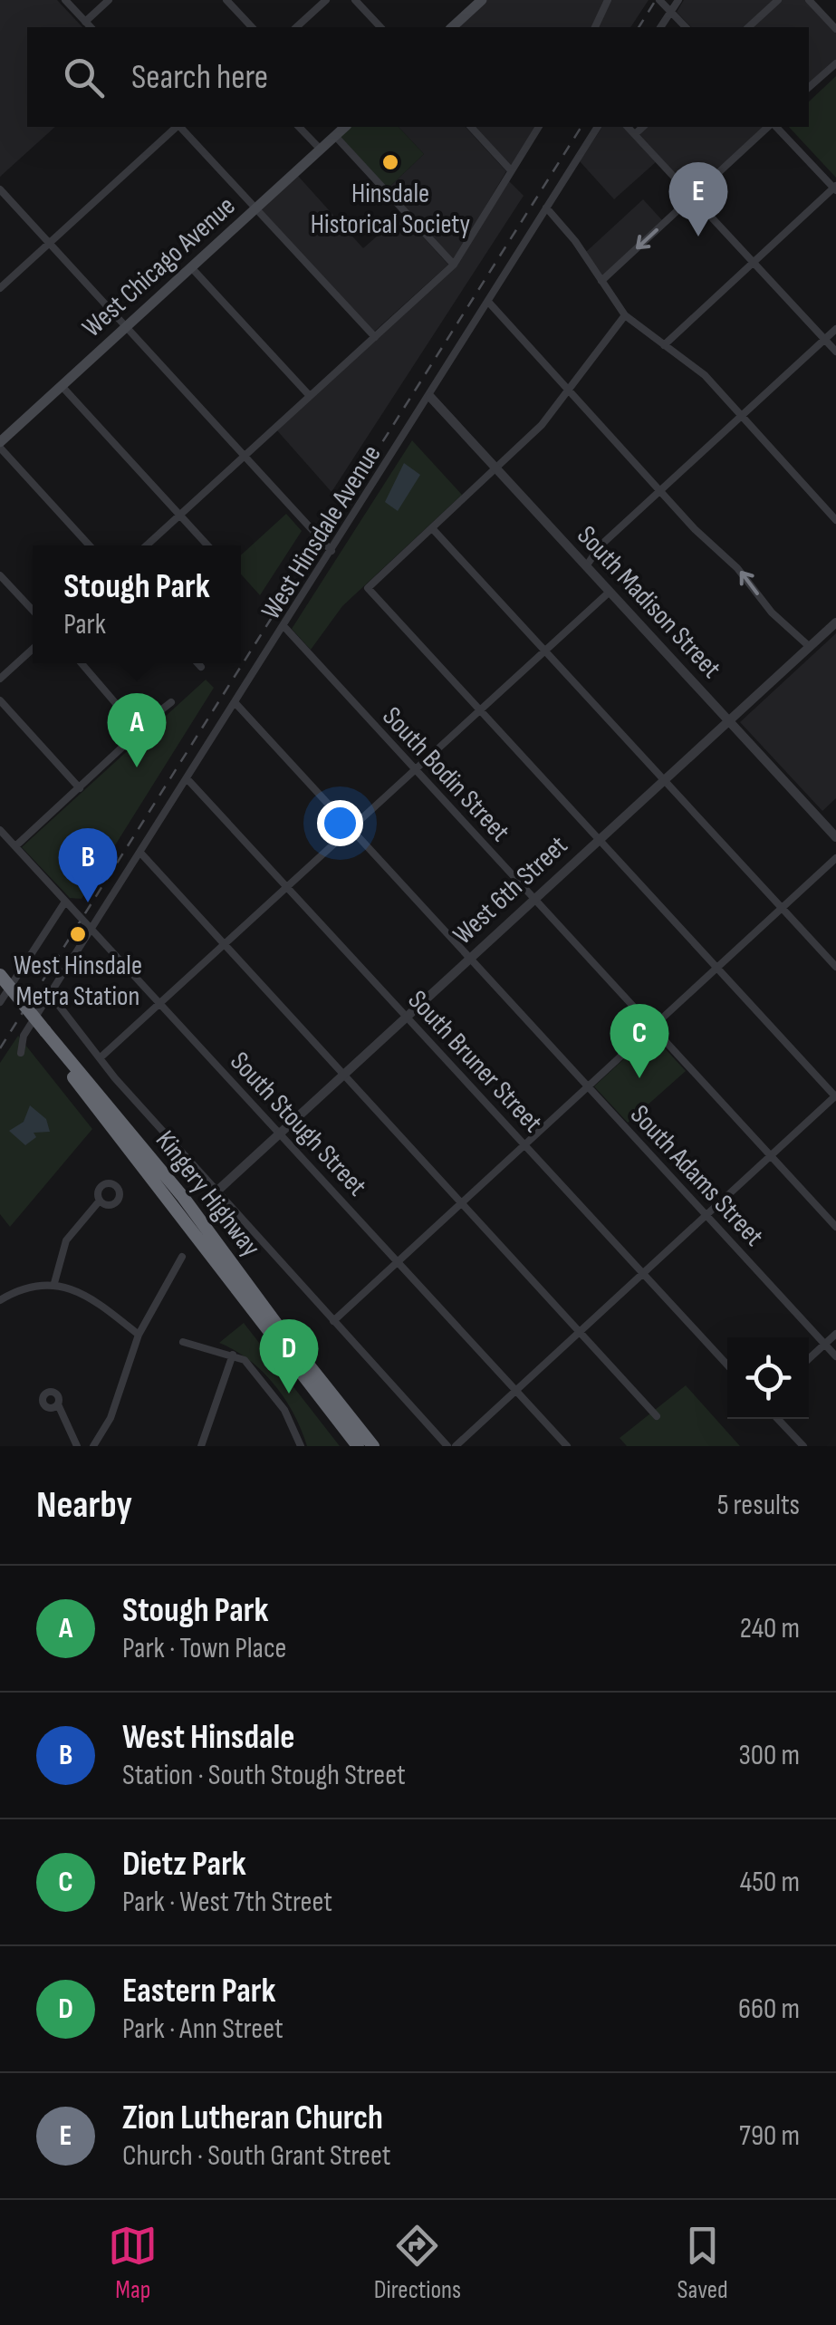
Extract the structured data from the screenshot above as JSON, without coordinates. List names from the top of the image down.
{
  "streets": {
    "highway": ["Kingery Highway"],
    "main road": ["West Chicago Avenue"],
    "street": [
      "West Hinsdale Avenue",
      "South Madison Street",
      "South Bodin Street",
      "West 6th Street",
      "South Bruner Street",
      "South Stough Street",
      "South Adams Street"
    ]
  },
  "crossings": [
    ["West Hinsdale Avenue", "South Madison Street"],
    ["West Hinsdale Avenue", "South Bodin Street"],
    ["West Hinsdale Avenue", "South Bruner Street"],
    ["West Hinsdale Avenue", "South Stough Street"],
    ["West Hinsdale Avenue", "South Adams Street"],
    ["South Madison Street", "West 6th Street"],
    ["South Bodin Street", "West 6th Street"],
    ["West 6th Street", "South Bruner Street"],
    ["West 6th Street", "South Stough Street"],
    ["West 6th Street", "South Adams Street"]
  ],
  "places": ["Hinsdale Historical Society", "West Hinsdale Metra Station"],
  "page": {
    "search": "Search here",
    "pins": [
      "E",
      "A",
      "B",
      "C",
      "D"
    ],
    "popup": ["Stough Park", "Park"],
    "heading": ["Nearby", "5 results"],
    "list": [
      {
        "mark": "A",
        "name": "Stough Park",
        "note": "Park · Town Place",
        "value": "240 m"
      },
      {
        "mark": "B",
        "name": "West Hinsdale",
        "note": "Station · South Stough Street",
        "value": "300 m"
      },
      {
        "mark": "C",
        "name": "Dietz Park",
        "note": "Park · West 7th Street",
        "value": "450 m"
      },
      {
        "mark": "D",
        "name": "Eastern Park",
        "note": "Park · Ann Street",
        "value": "660 m"
      },
      {
        "mark": "E",
        "name": "Zion Lutheran Church",
        "note": "Church · South Grant Street",
        "value": "790 m"
      }
    ],
    "nav": ["Map", "Directions", "Saved"]
  }
}
